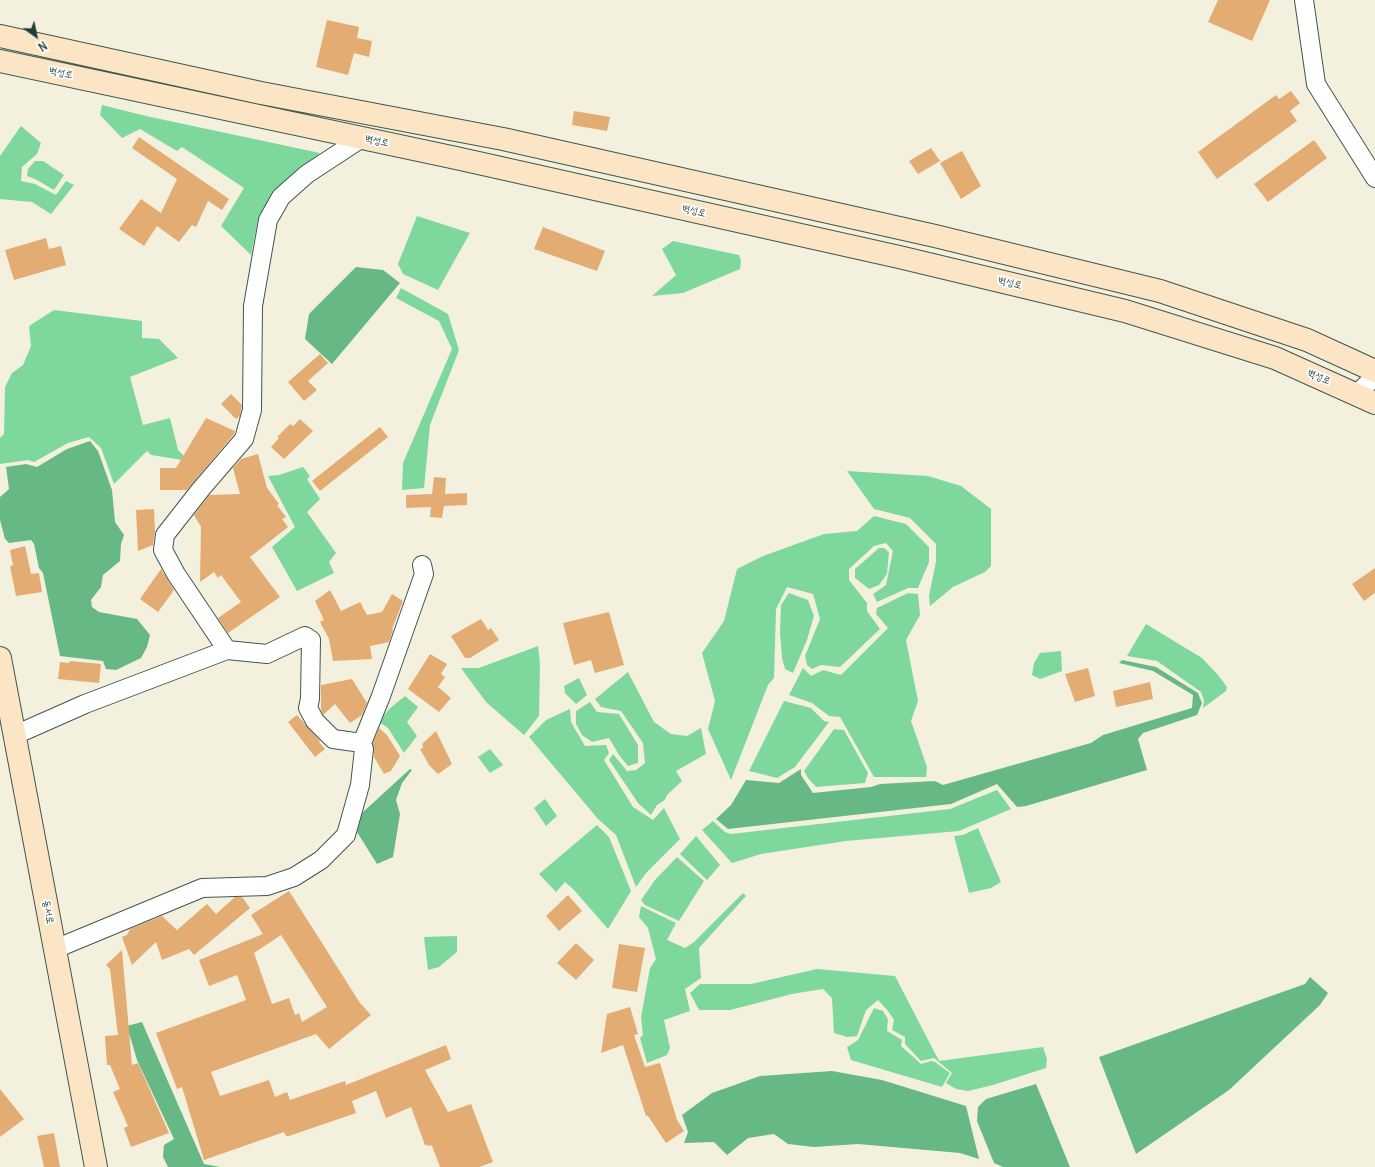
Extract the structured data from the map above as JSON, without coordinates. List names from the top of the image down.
{
  "streets": {
    "main road": ["벽성로", "동서로"]
  },
  "north": "bottom right"
}
